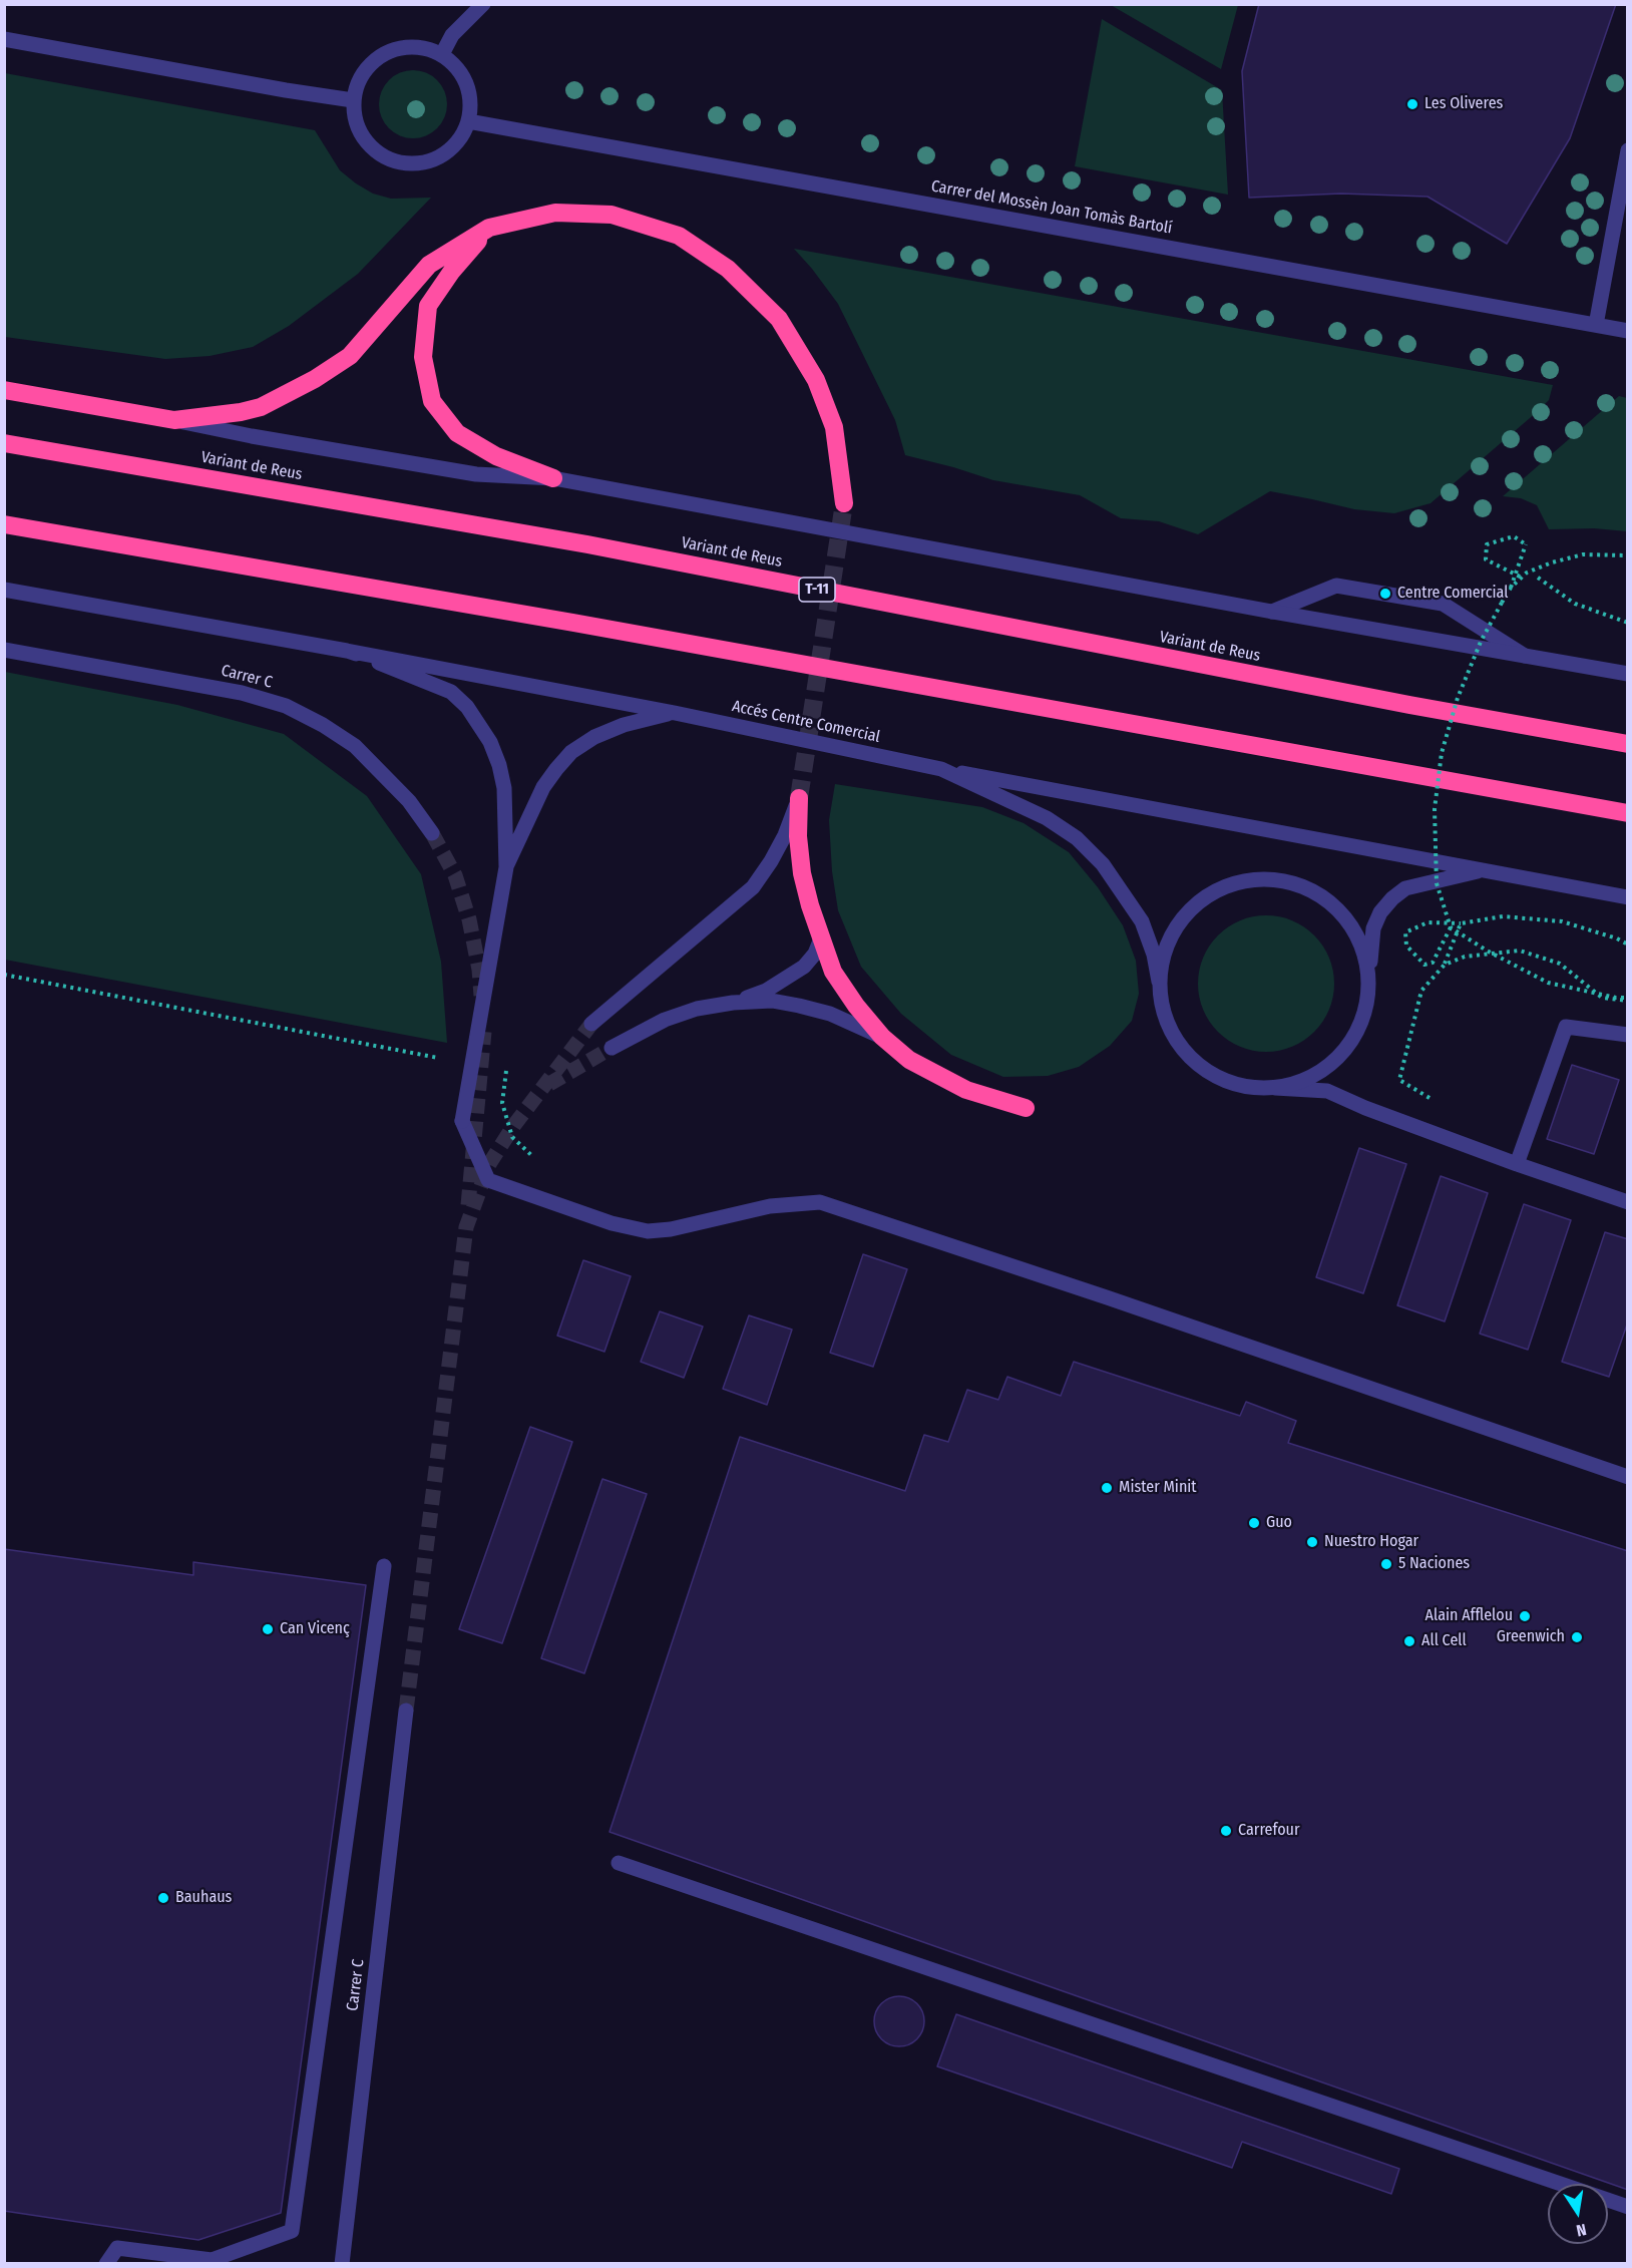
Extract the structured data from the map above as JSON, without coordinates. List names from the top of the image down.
{
  "streets": {
    "highway": ["Variant de Reus", "T-11"],
    "street": ["Carrer del Mossèn Joan Tomàs Bartolí", "Carrer C", "Accés Centre Comercial"]
  },
  "places": [
    "Les Oliveres",
    "Centre Comercial",
    "Mister Minit",
    "Guo",
    "Nuestro Hogar",
    "5 Naciones",
    "Alain Afflelou",
    "Can Vicenç",
    "Greenwich",
    "All Cell",
    "Carrefour",
    "Bauhaus"
  ],
  "north": "bottom"
}
